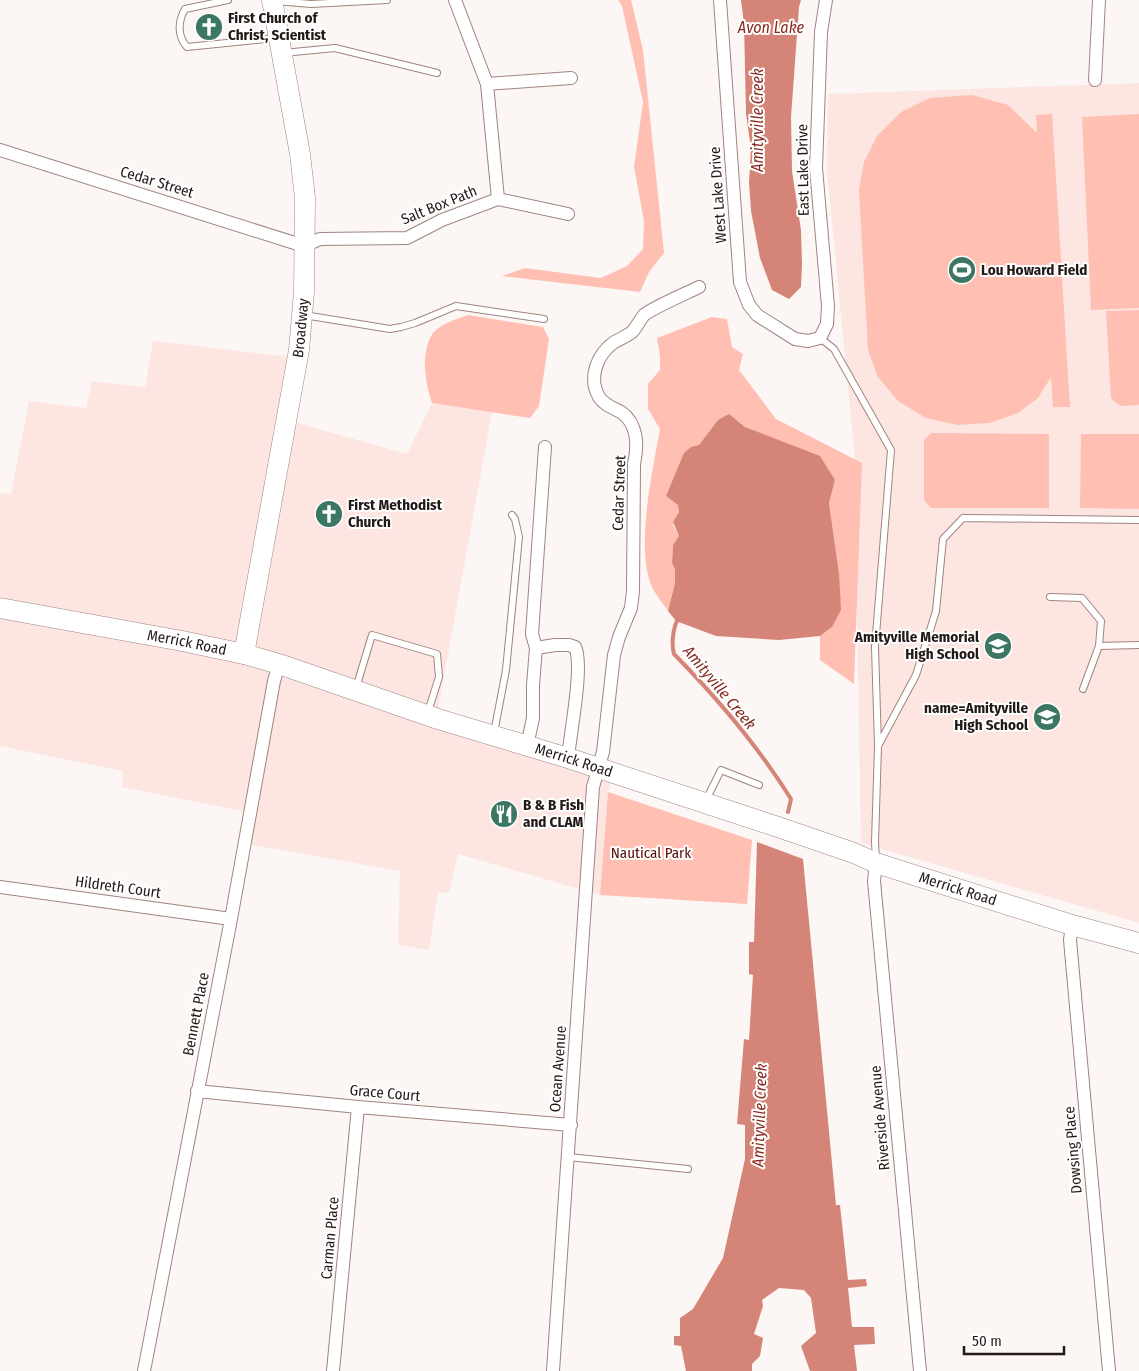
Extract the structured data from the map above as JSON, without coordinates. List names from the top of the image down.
{
  "streets": {
    "main road": ["Broadway", "Merrick Road"],
    "street": [
      "East Lake Drive",
      "Cedar Street",
      "West Lake Drive",
      "Salt Box Path",
      "Hildreth Court",
      "Bennett Place",
      "Ocean Avenue",
      "Grace Court",
      "Riverside Avenue",
      "Dowsing Place",
      "Carman Place"
    ]
  },
  "crossings": [
    ["East Lake Drive", "West Lake Drive"],
    ["Cedar Street", "Salt Box Path"],
    ["Cedar Street", "Broadway"],
    ["Cedar Street", "Merrick Road"],
    ["Cedar Street", "Ocean Avenue"],
    ["Salt Box Path", "Broadway"],
    ["Broadway", "Merrick Road"],
    ["Merrick Road", "Bennett Place"],
    ["Merrick Road", "Ocean Avenue"],
    ["Merrick Road", "Riverside Avenue"],
    ["Merrick Road", "Dowsing Place"],
    ["Hildreth Court", "Bennett Place"],
    ["Bennett Place", "Grace Court"],
    ["Ocean Avenue", "Grace Court"],
    ["Grace Court", "Carman Place"]
  ],
  "water": ["Avon Lake", "Amityville Creek"],
  "parks": ["Nautical Park"],
  "places": {
    "church": ["First Church of Christ, Scientist", "First Methodist Church"],
    "sports": ["Lou Howard Field"],
    "school or university": ["Amityville Memorial High School", "name=Amityville High School"],
    "restaurant": ["B & B Fish and CLAM"]
  },
  "scale_bar": "50 m"
}
